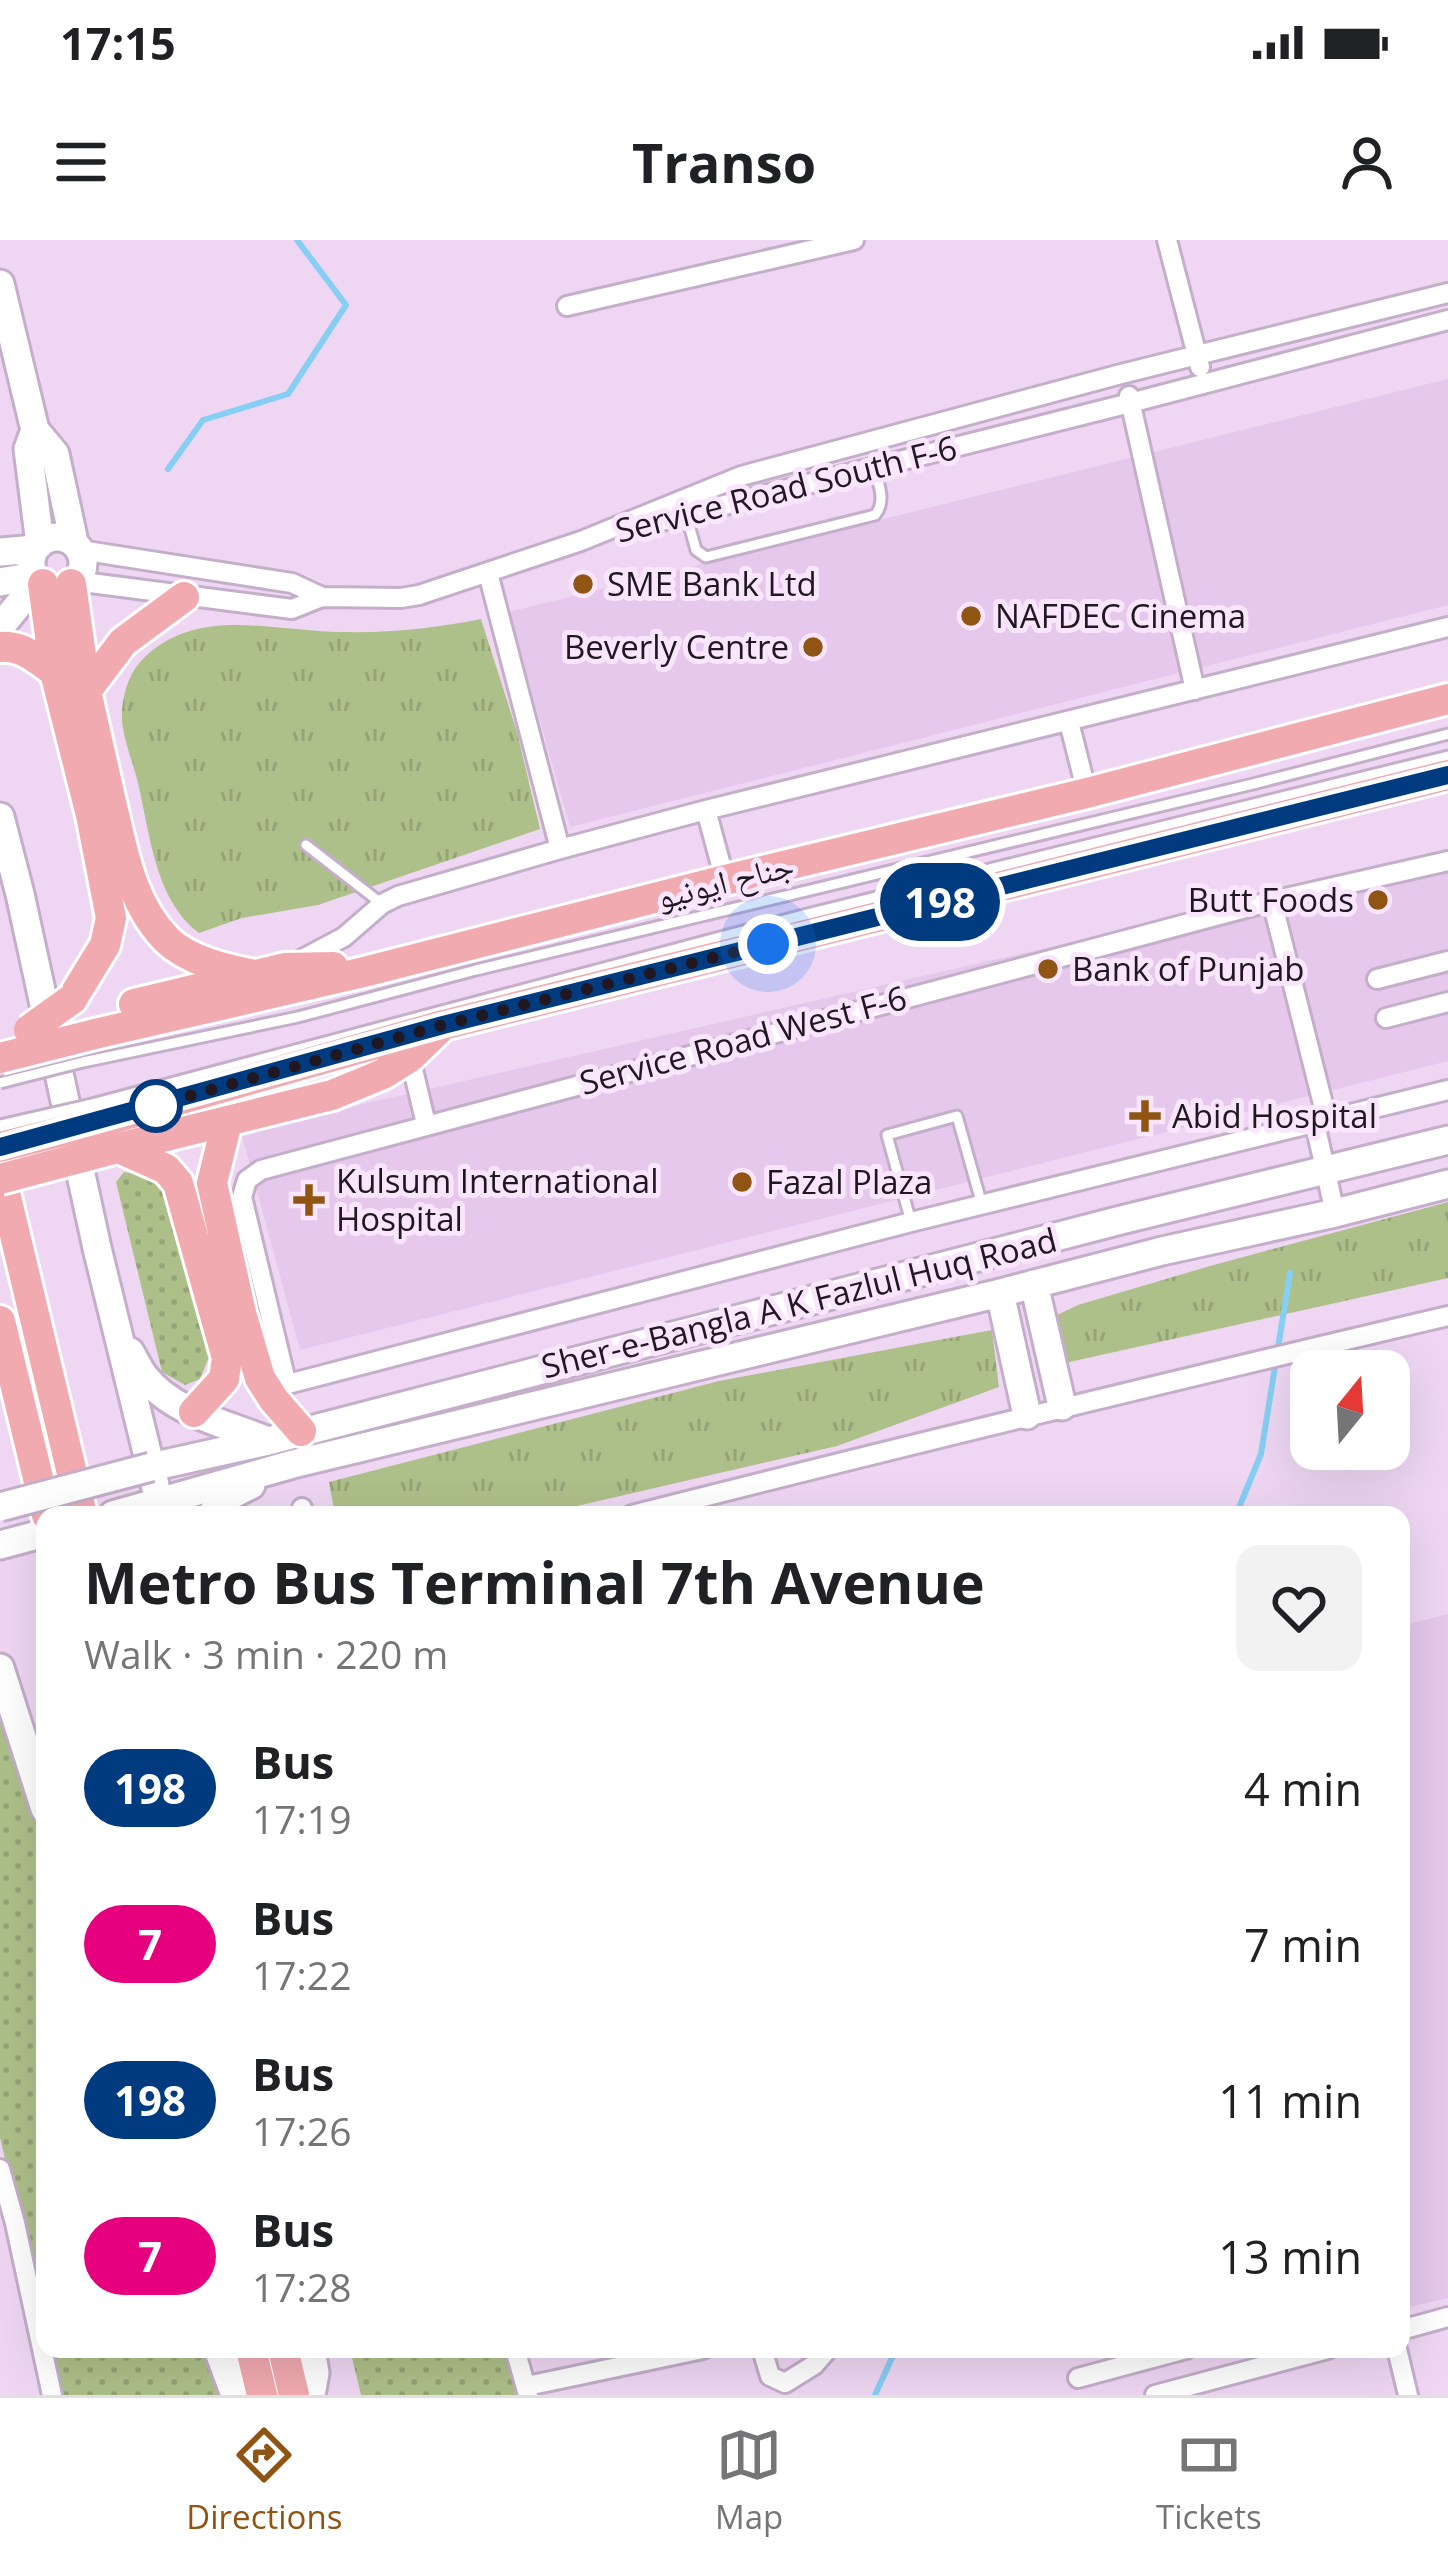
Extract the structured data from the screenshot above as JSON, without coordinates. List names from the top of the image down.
{
  "streets": {
    "main road": ["جناح ایونیو", "Sher-e-Bangla A K Fazlul Huq Road"],
    "street": ["Service Road South F-6", "Service Road West F-6"]
  },
  "places": {
    "other": [
      "SME Bank Ltd",
      "NAFDEC Cinema",
      "Beverly Centre",
      "Butt Foods",
      "Bank of Punjab",
      "Fazal Plaza"
    ],
    "health": ["Abid Hospital", "Kulsum International Hospital"]
  },
  "lines": ["bus line 198"],
  "north": "top",
  "page": {
    "status": "17:15",
    "header": "Transo",
    "on_map": "198",
    "heading": ["Metro Bus Terminal 7th Avenue", "Walk · 3 min · 220 m"],
    "list": [
      {
        "mark": "198",
        "name": "Bus",
        "note": "17:19",
        "value": "4 min"
      },
      {
        "mark": "7",
        "name": "Bus",
        "note": "17:22",
        "value": "7 min"
      },
      {
        "mark": "198",
        "name": "Bus",
        "note": "17:26",
        "value": "11 min"
      },
      {
        "mark": "7",
        "name": "Bus",
        "note": "17:28",
        "value": "13 min"
      }
    ],
    "tabs": ["Directions", "Map", "Tickets"]
  }
}
